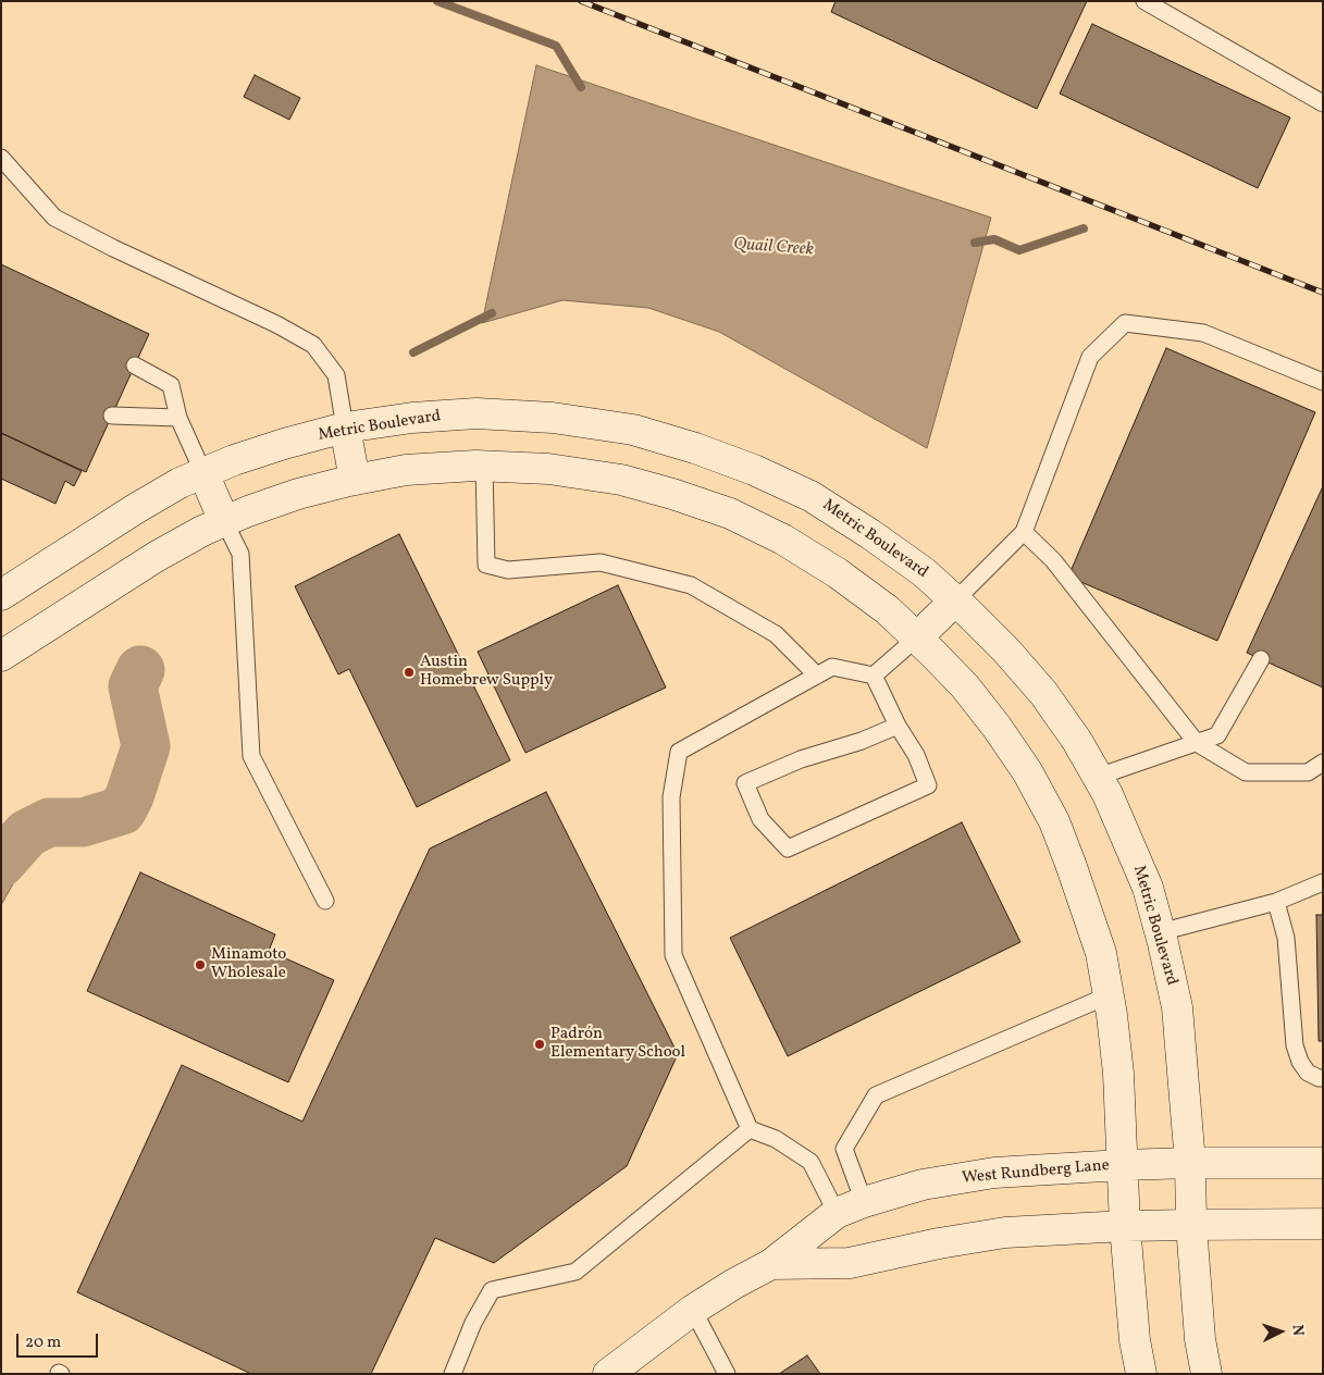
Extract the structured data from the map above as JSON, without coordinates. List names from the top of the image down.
{
  "streets": {
    "main road": ["Metric Boulevard", "West Rundberg Lane"]
  },
  "crossings": [
    ["Metric Boulevard", "West Rundberg Lane"]
  ],
  "water": ["Quail Creek"],
  "places": ["Austin Homebrew Supply", "Minamoto Wholesale", "Padrón Elementary School"],
  "scale_bar": "20 m",
  "north": "right"
}
